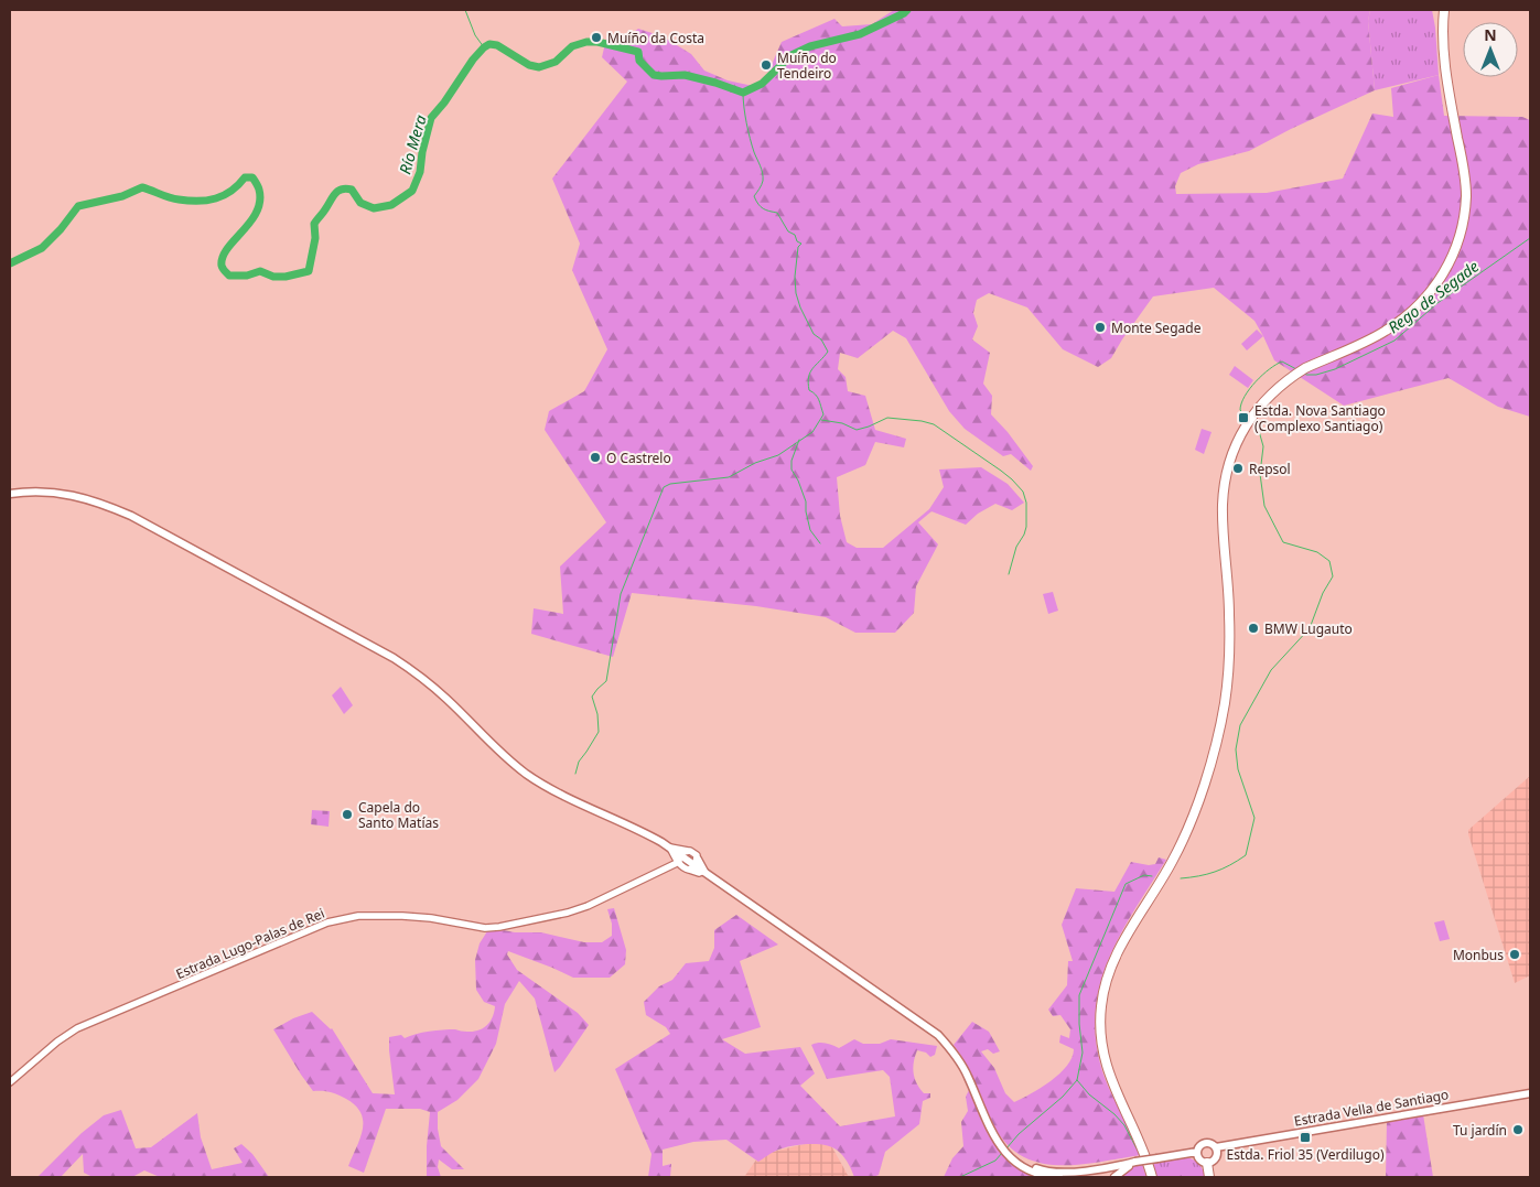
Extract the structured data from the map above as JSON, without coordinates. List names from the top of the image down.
{
  "streets": {
    "main road": ["Estrada Vella de Santiago"],
    "street": ["Estrada Lugo-Palas de Rei"]
  },
  "water": ["Río Mera", "Rego de Segade"],
  "places": {
    "other": [
      "Muíño da Costa",
      "Muíño do Tendeiro",
      "Monte Segade",
      "O Castrelo",
      "Repsol",
      "BMW Lugauto",
      "Capela do Santo Matías",
      "Monbus",
      "Tu jardín"
    ],
    "transit": ["Estda. Nova Santiago (Complexo Santiago)", "Estda. Friol 35 (Verdilugo)"]
  },
  "north": "top"
}
